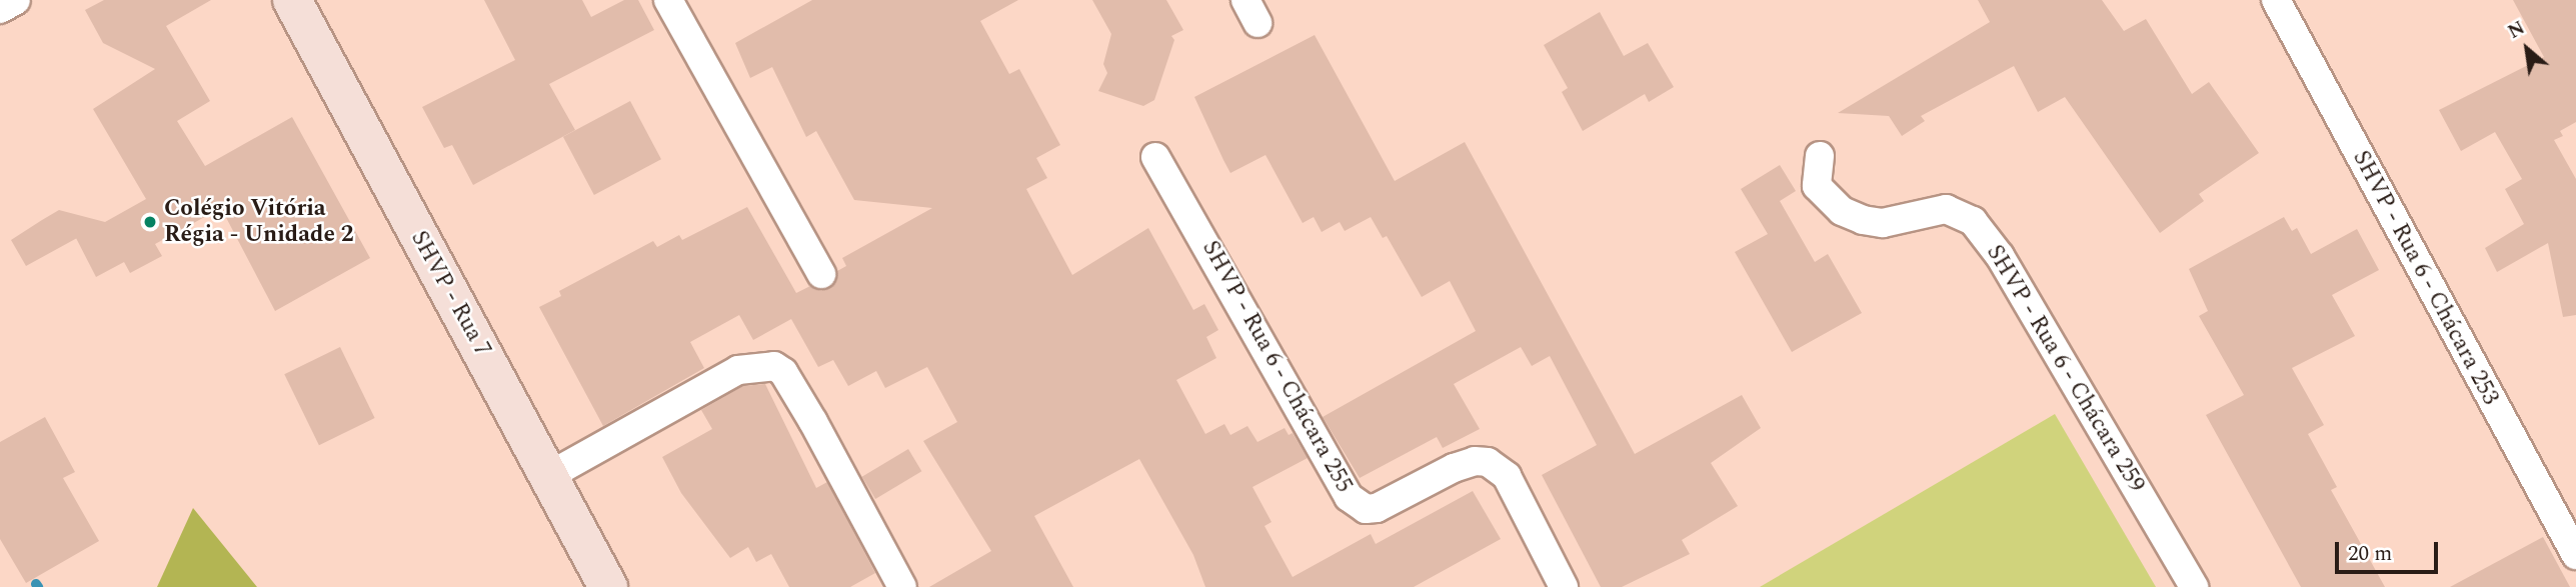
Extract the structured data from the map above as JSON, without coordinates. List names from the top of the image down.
{
  "streets": {
    "street": [
      "SHVP - Rua 6 - Chácara 253",
      "SHVP - Rua 7",
      "SHVP - Rua 6 - Chácara 255",
      "SHVP - Rua 6 - Chácara 259"
    ]
  },
  "places": ["Colégio Vitória Régia - Unidade 2"],
  "scale_bar": "20 m",
  "north": "top left"
}
